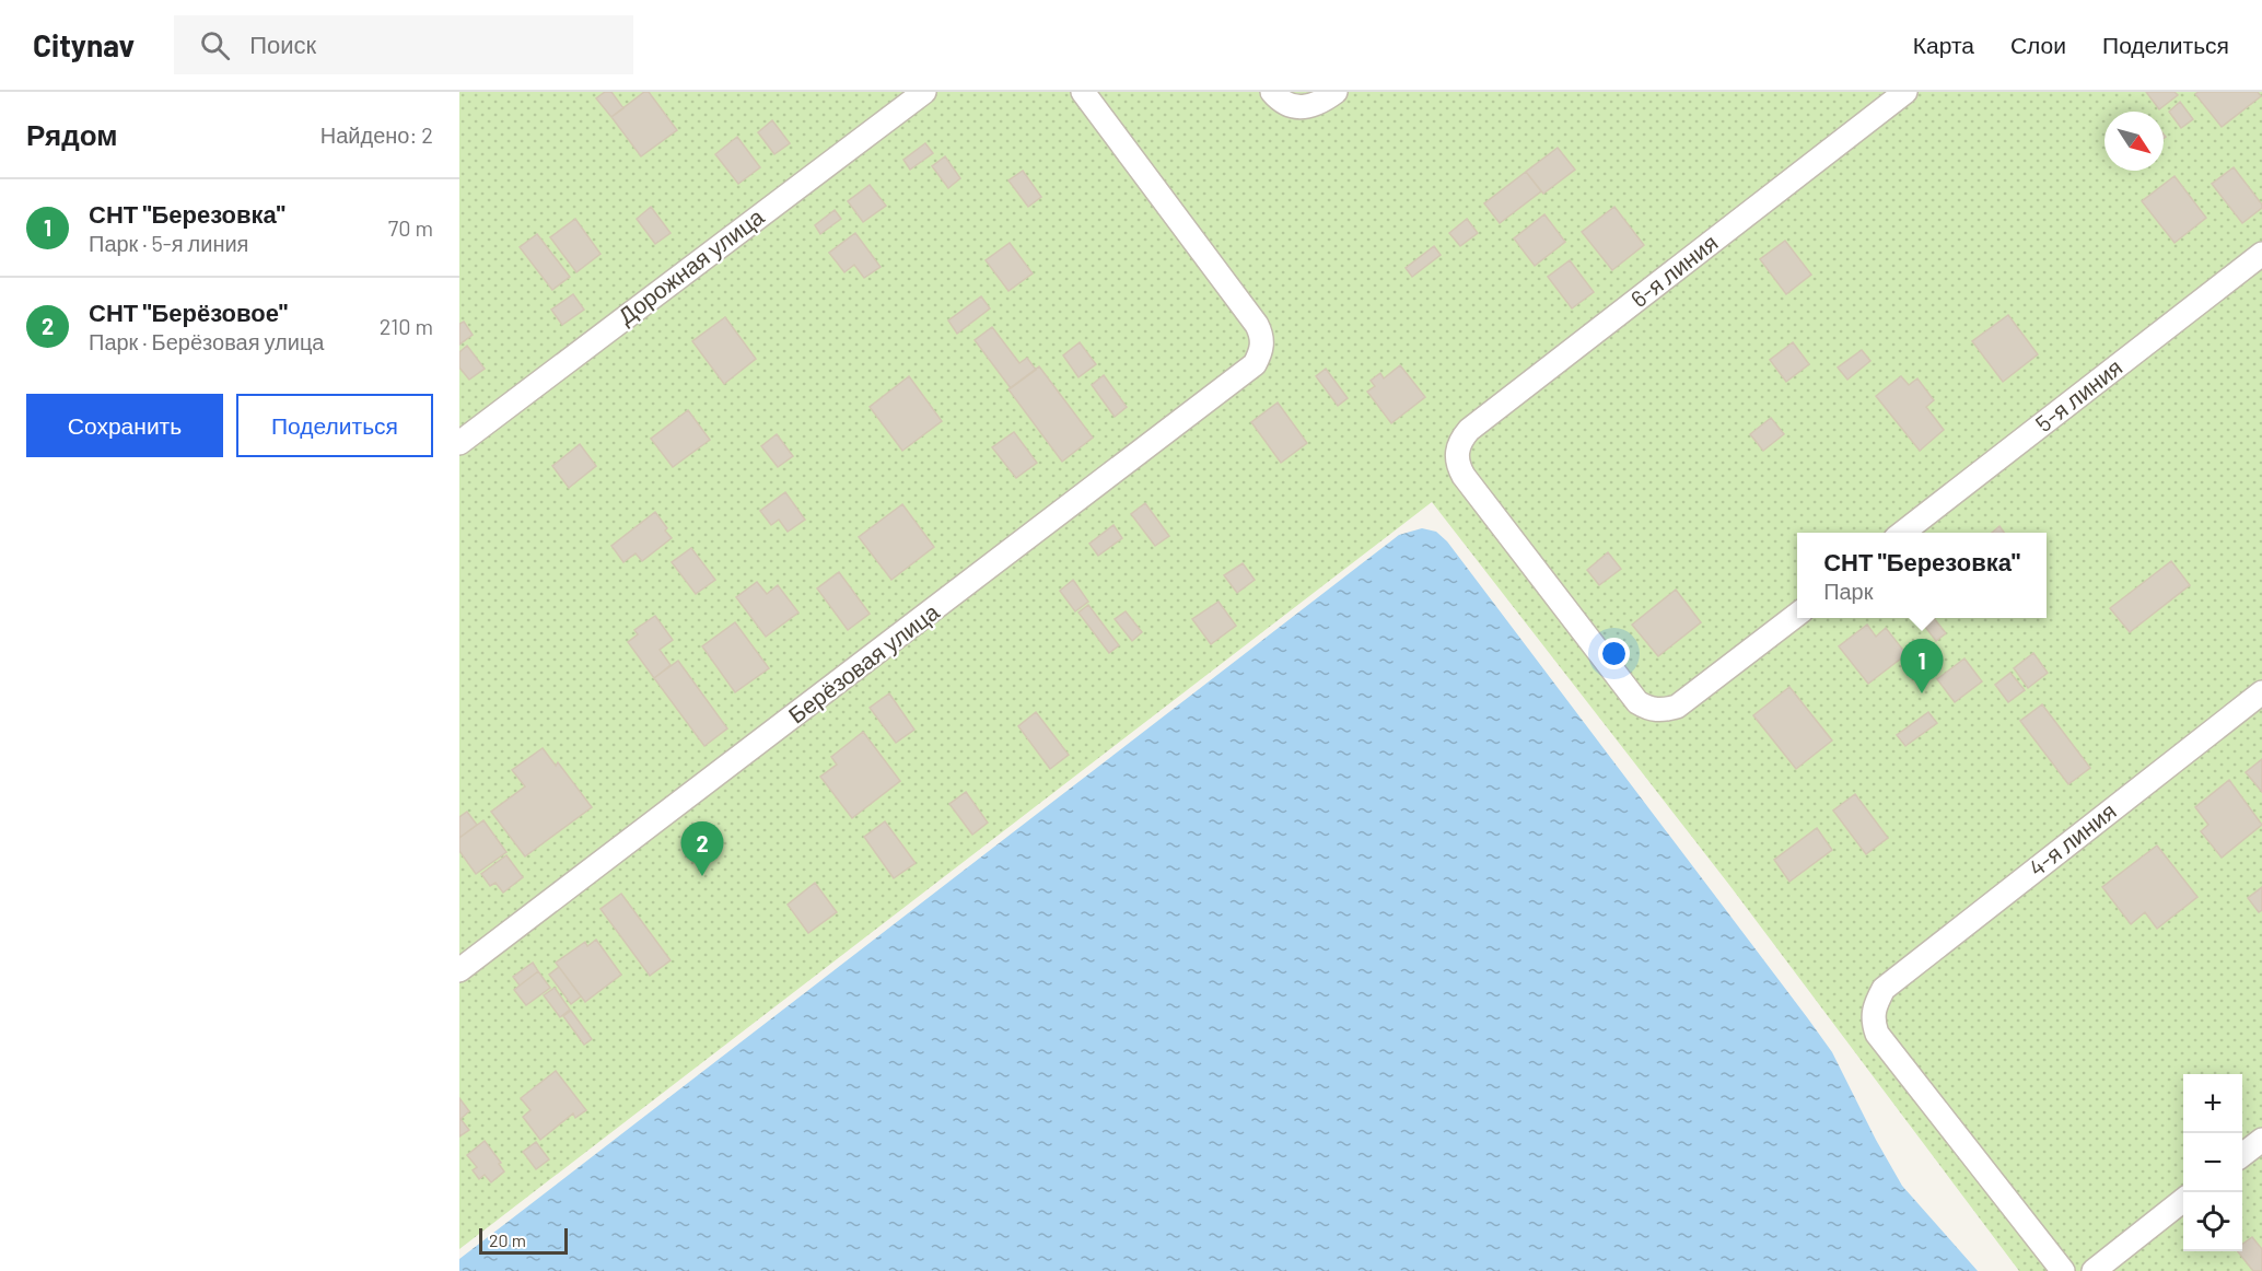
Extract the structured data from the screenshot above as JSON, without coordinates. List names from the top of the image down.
{
  "streets": {
    "street": [
      "Дорожная улица",
      "6-я линия",
      "5-я линия",
      "Берёзовая улица",
      "4-я линия"
    ]
  },
  "scale_bar": "20 m",
  "north": "bottom right",
  "page": {
    "header": "Citynav",
    "search": "Поиск",
    "nav": ["Карта", "Слои", "Поделиться"],
    "heading": ["Рядом", "Найдено: 2"],
    "list": [
      {
        "mark": "1",
        "name": "СНТ \"Березовка\"",
        "note": "Парк · 5-я линия",
        "value": "70 m"
      },
      {
        "mark": "2",
        "name": "СНТ \"Берёзовое\"",
        "note": "Парк · Берёзовая улица",
        "value": "210 m"
      }
    ],
    "buttons": ["Сохранить", "Поделиться"],
    "popup": ["СНТ \"Березовка\"", "Парк"],
    "pins": ["1", "2"],
    "map_buttons": ["+", "−"],
    "scale": "20 m"
  }
}
